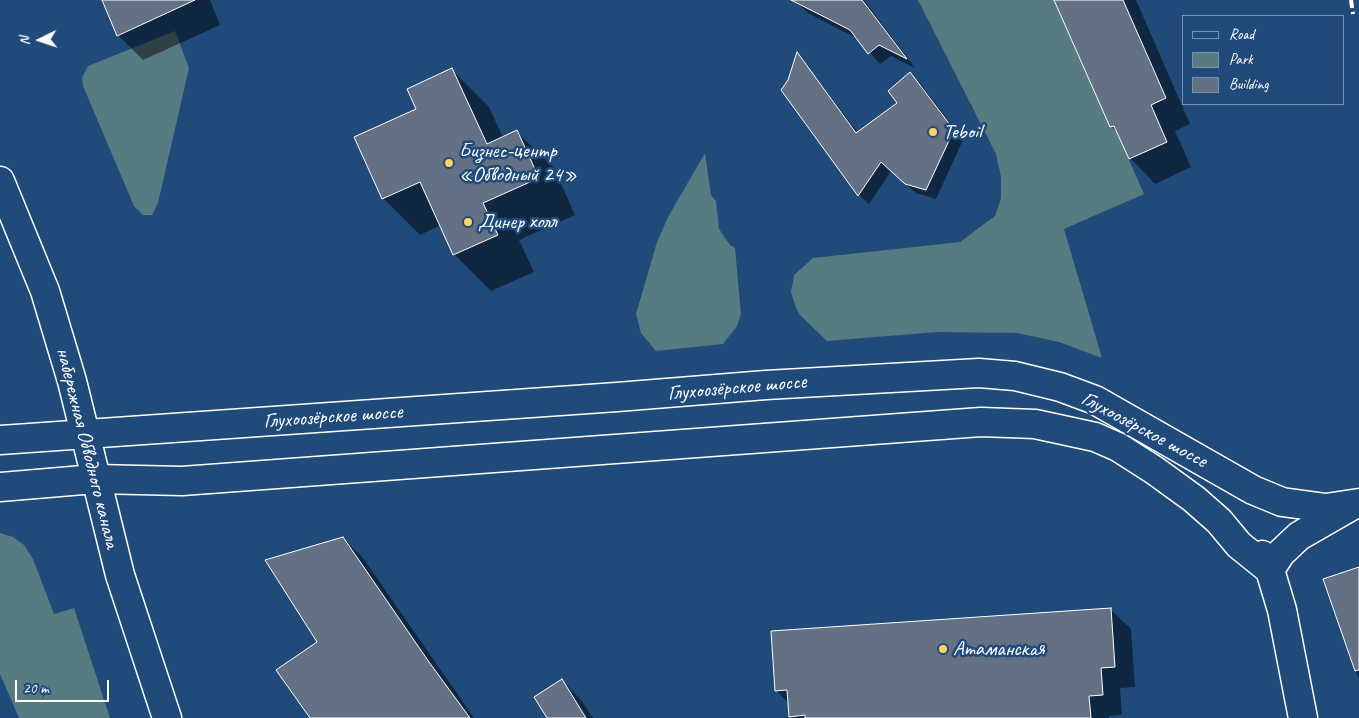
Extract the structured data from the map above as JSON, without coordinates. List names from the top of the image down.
{
  "streets": {
    "street": ["Глухоозёрское шоссе", "набережная Обводного канала"]
  },
  "crossings": [
    ["Глухоозёрское шоссе", "набережная Обводного канала"]
  ],
  "places": [
    "Teboil",
    "Бизнес-центр «Обводный 24»",
    "Динер холл",
    "Атаманская"
  ],
  "legend": ["Road", "Park", "Building"],
  "scale_bar": "20 m",
  "north": "left"
}
